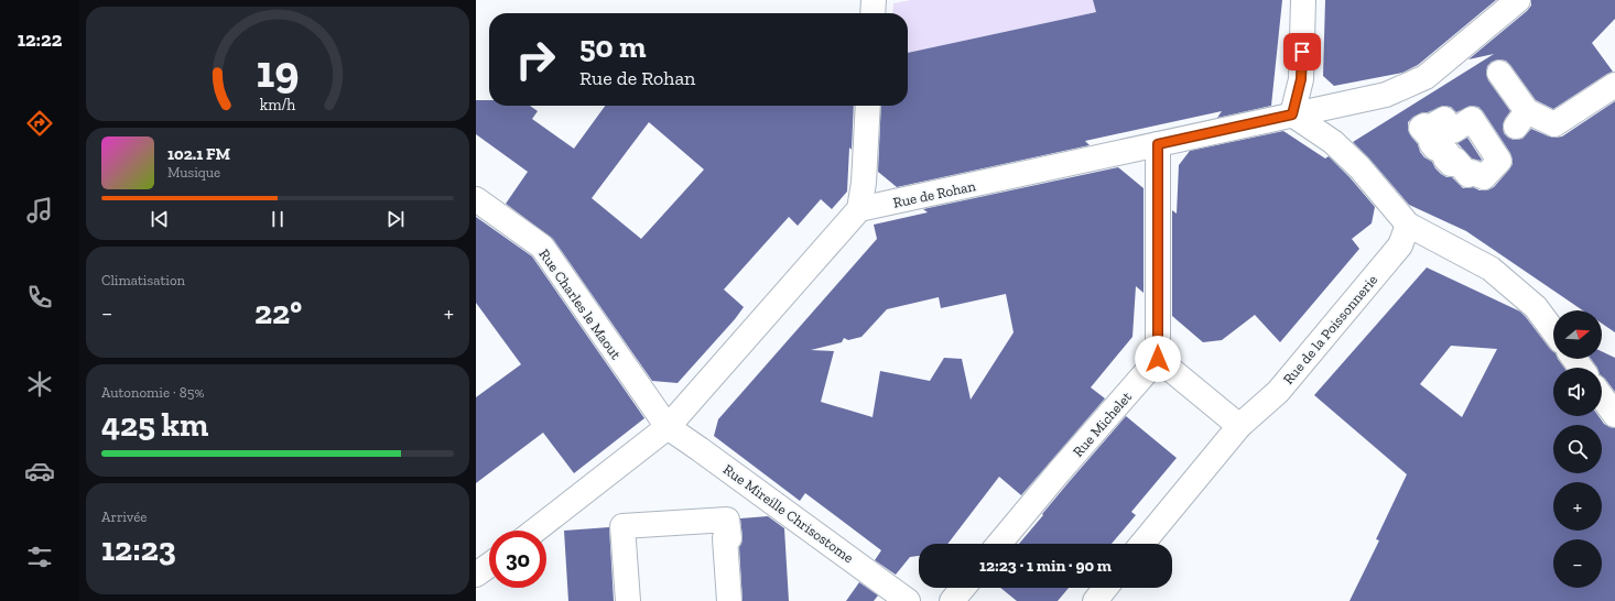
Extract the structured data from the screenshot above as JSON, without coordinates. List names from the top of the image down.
{
  "streets": {
    "street": [
      "Rue de Rohan",
      "Rue Charles le Maout",
      "Rue de la Poissonnerie",
      "Rue Michelet",
      "Rue Mireille Chrisostome"
    ]
  },
  "crossings": [
    ["Rue Charles le Maout", "Rue Mireille Chrisostome"]
  ],
  "north": "right",
  "page": {
    "tabs": "12:22",
    "turn": ["50 m", "Rue de Rohan"],
    "song": ["102.1 FM", "Musique"],
    "tile": [
      "Climatisation",
      ["Autonomie · 85%", "425 km"],
      ["Arrivée", "12:23"]
    ],
    "heat": ["−", "22°", "+"],
    "map_buttons": ["+", "−"],
    "limit": "30",
    "trip": "12:23 · 1 min · 90 m",
    "gauge": ["19", "km/h"]
  }
}
